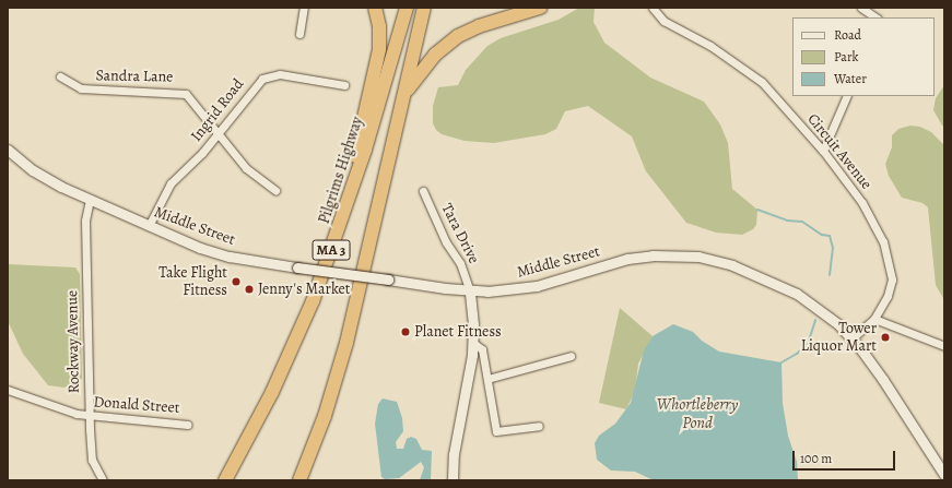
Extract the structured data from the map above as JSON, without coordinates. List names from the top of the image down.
{
  "streets": {
    "highway": ["Pilgrims Highway", "MA 3"],
    "main road": ["Middle Street"],
    "street": [
      "Sandra Lane",
      "Ingrid Road",
      "Circuit Avenue",
      "Tara Drive",
      "Rockway Avenue",
      "Donald Street"
    ]
  },
  "crossings": [
    ["Sandra Lane", "Ingrid Road"],
    ["Ingrid Road", "Middle Street"],
    ["Circuit Avenue", "Middle Street"],
    ["Middle Street", "Tara Drive"],
    ["Middle Street", "Rockway Avenue"],
    ["Rockway Avenue", "Donald Street"]
  ],
  "water": ["Whortleberry Pond"],
  "places": [
    "Take Flight Fitness",
    "Jenny's Market",
    "Planet Fitness",
    "Tower Liquor Mart"
  ],
  "legend": ["Road", "Park", "Water"],
  "scale_bar": "100 m"
}
